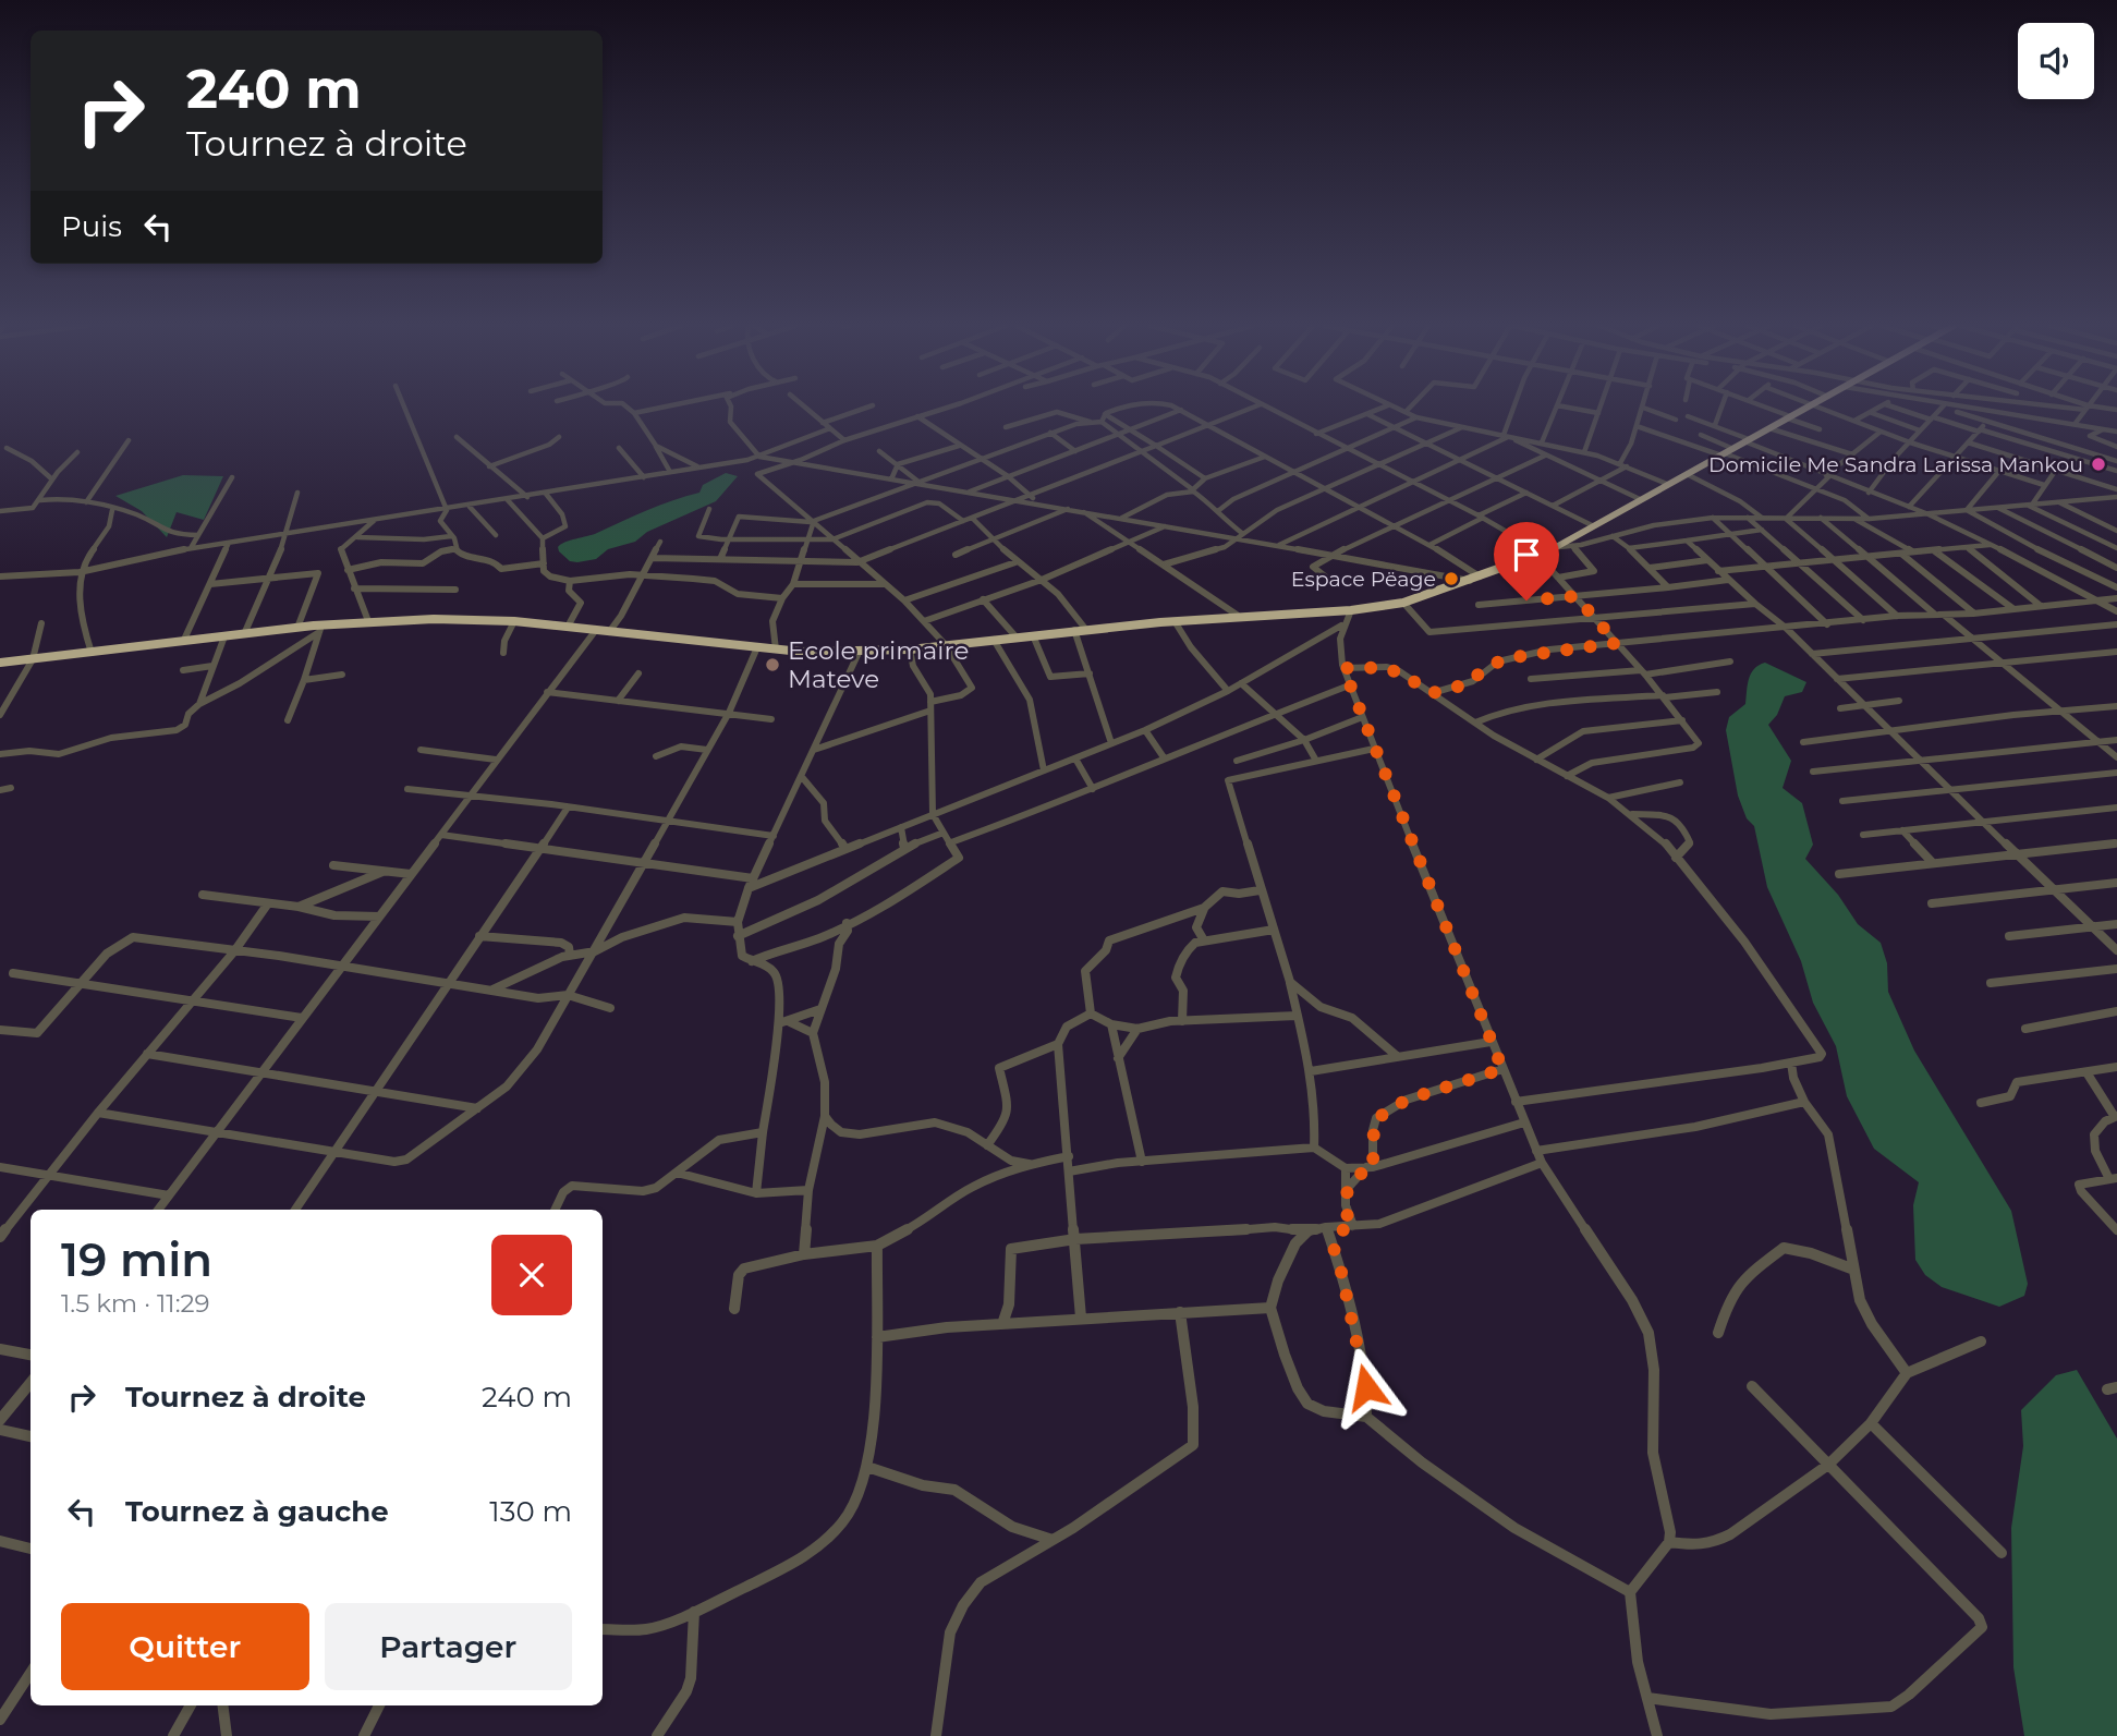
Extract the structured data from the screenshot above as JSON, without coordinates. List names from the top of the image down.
{
  "places": ["Domicile Me Sandra Larissa Mankou", "Espace Pëage", "Ecole primaire Mateve"],
  "page": {
    "turn": ["240 m", "Tournez à droite"],
    "then": "Puis",
    "heading": ["19 min", "1.5 km · 11:29"],
    "list": [
      {
        "name": "Tournez à droite",
        "value": "240 m"
      },
      {
        "name": "Tournez à gauche",
        "value": "130 m"
      }
    ],
    "buttons": ["Quitter", "Partager"]
  }
}
